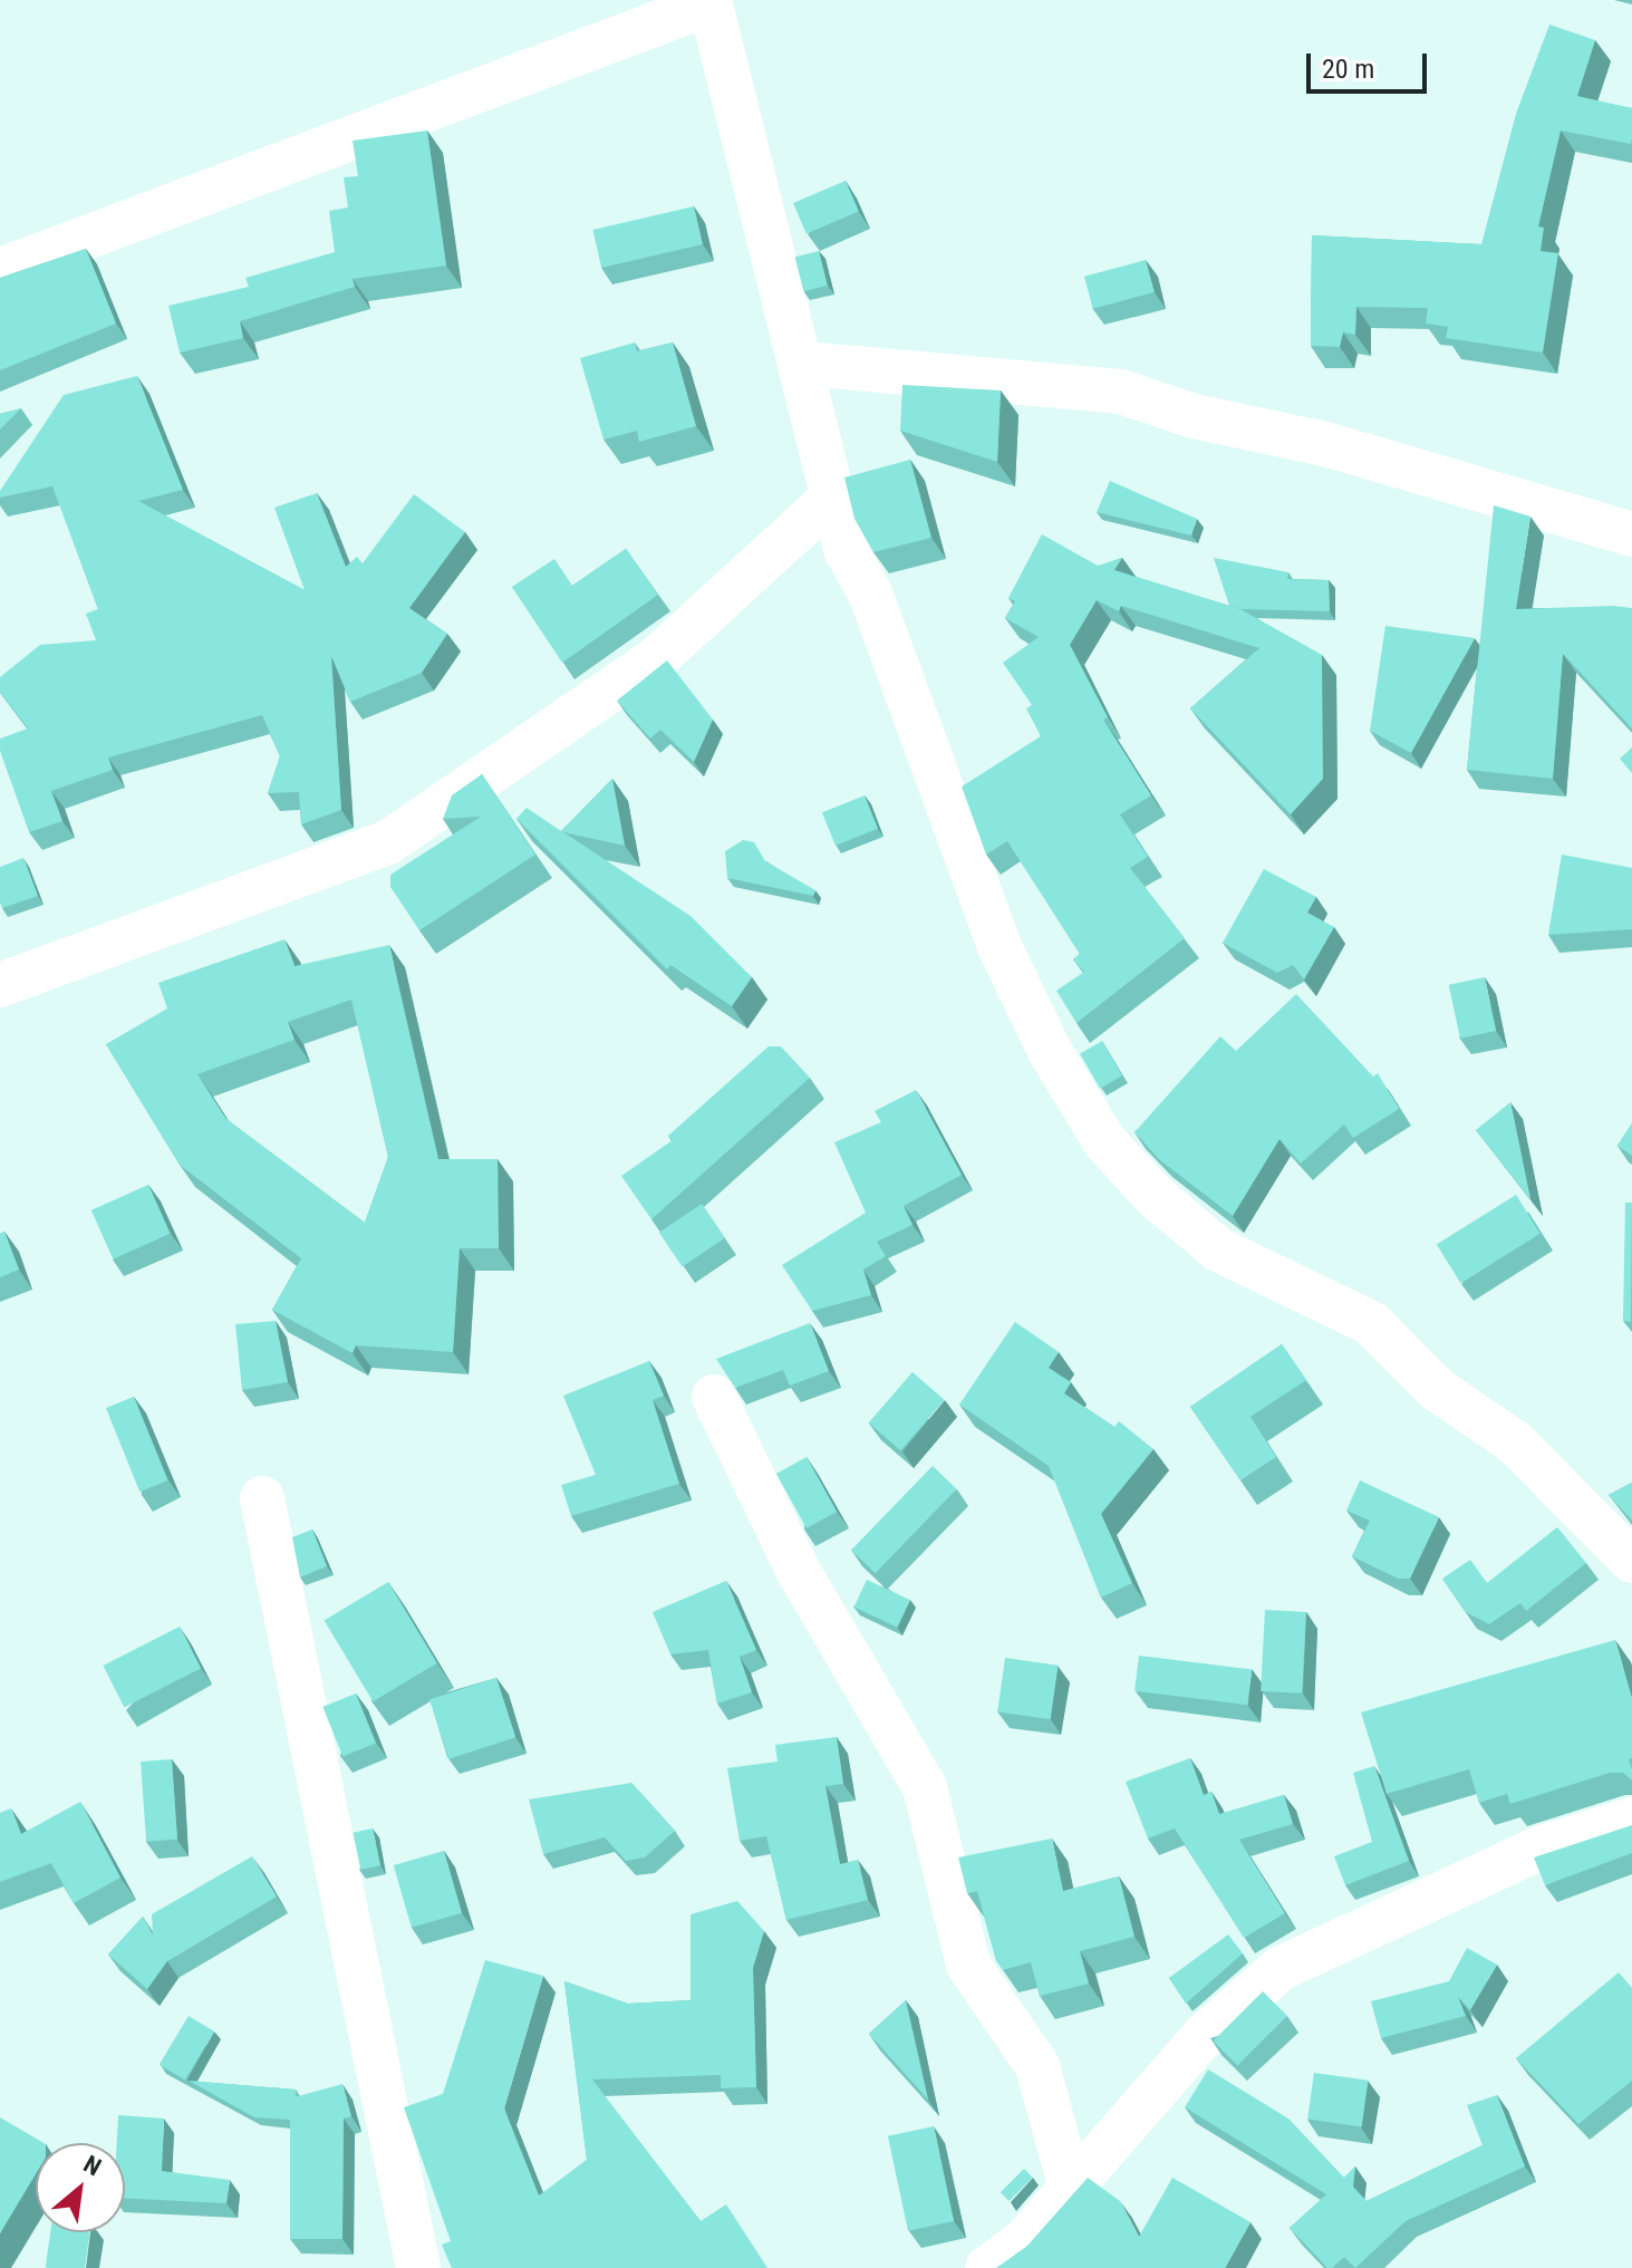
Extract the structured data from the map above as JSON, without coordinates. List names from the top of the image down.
{
  "scale_bar": "20 m",
  "north": "top right"
}
